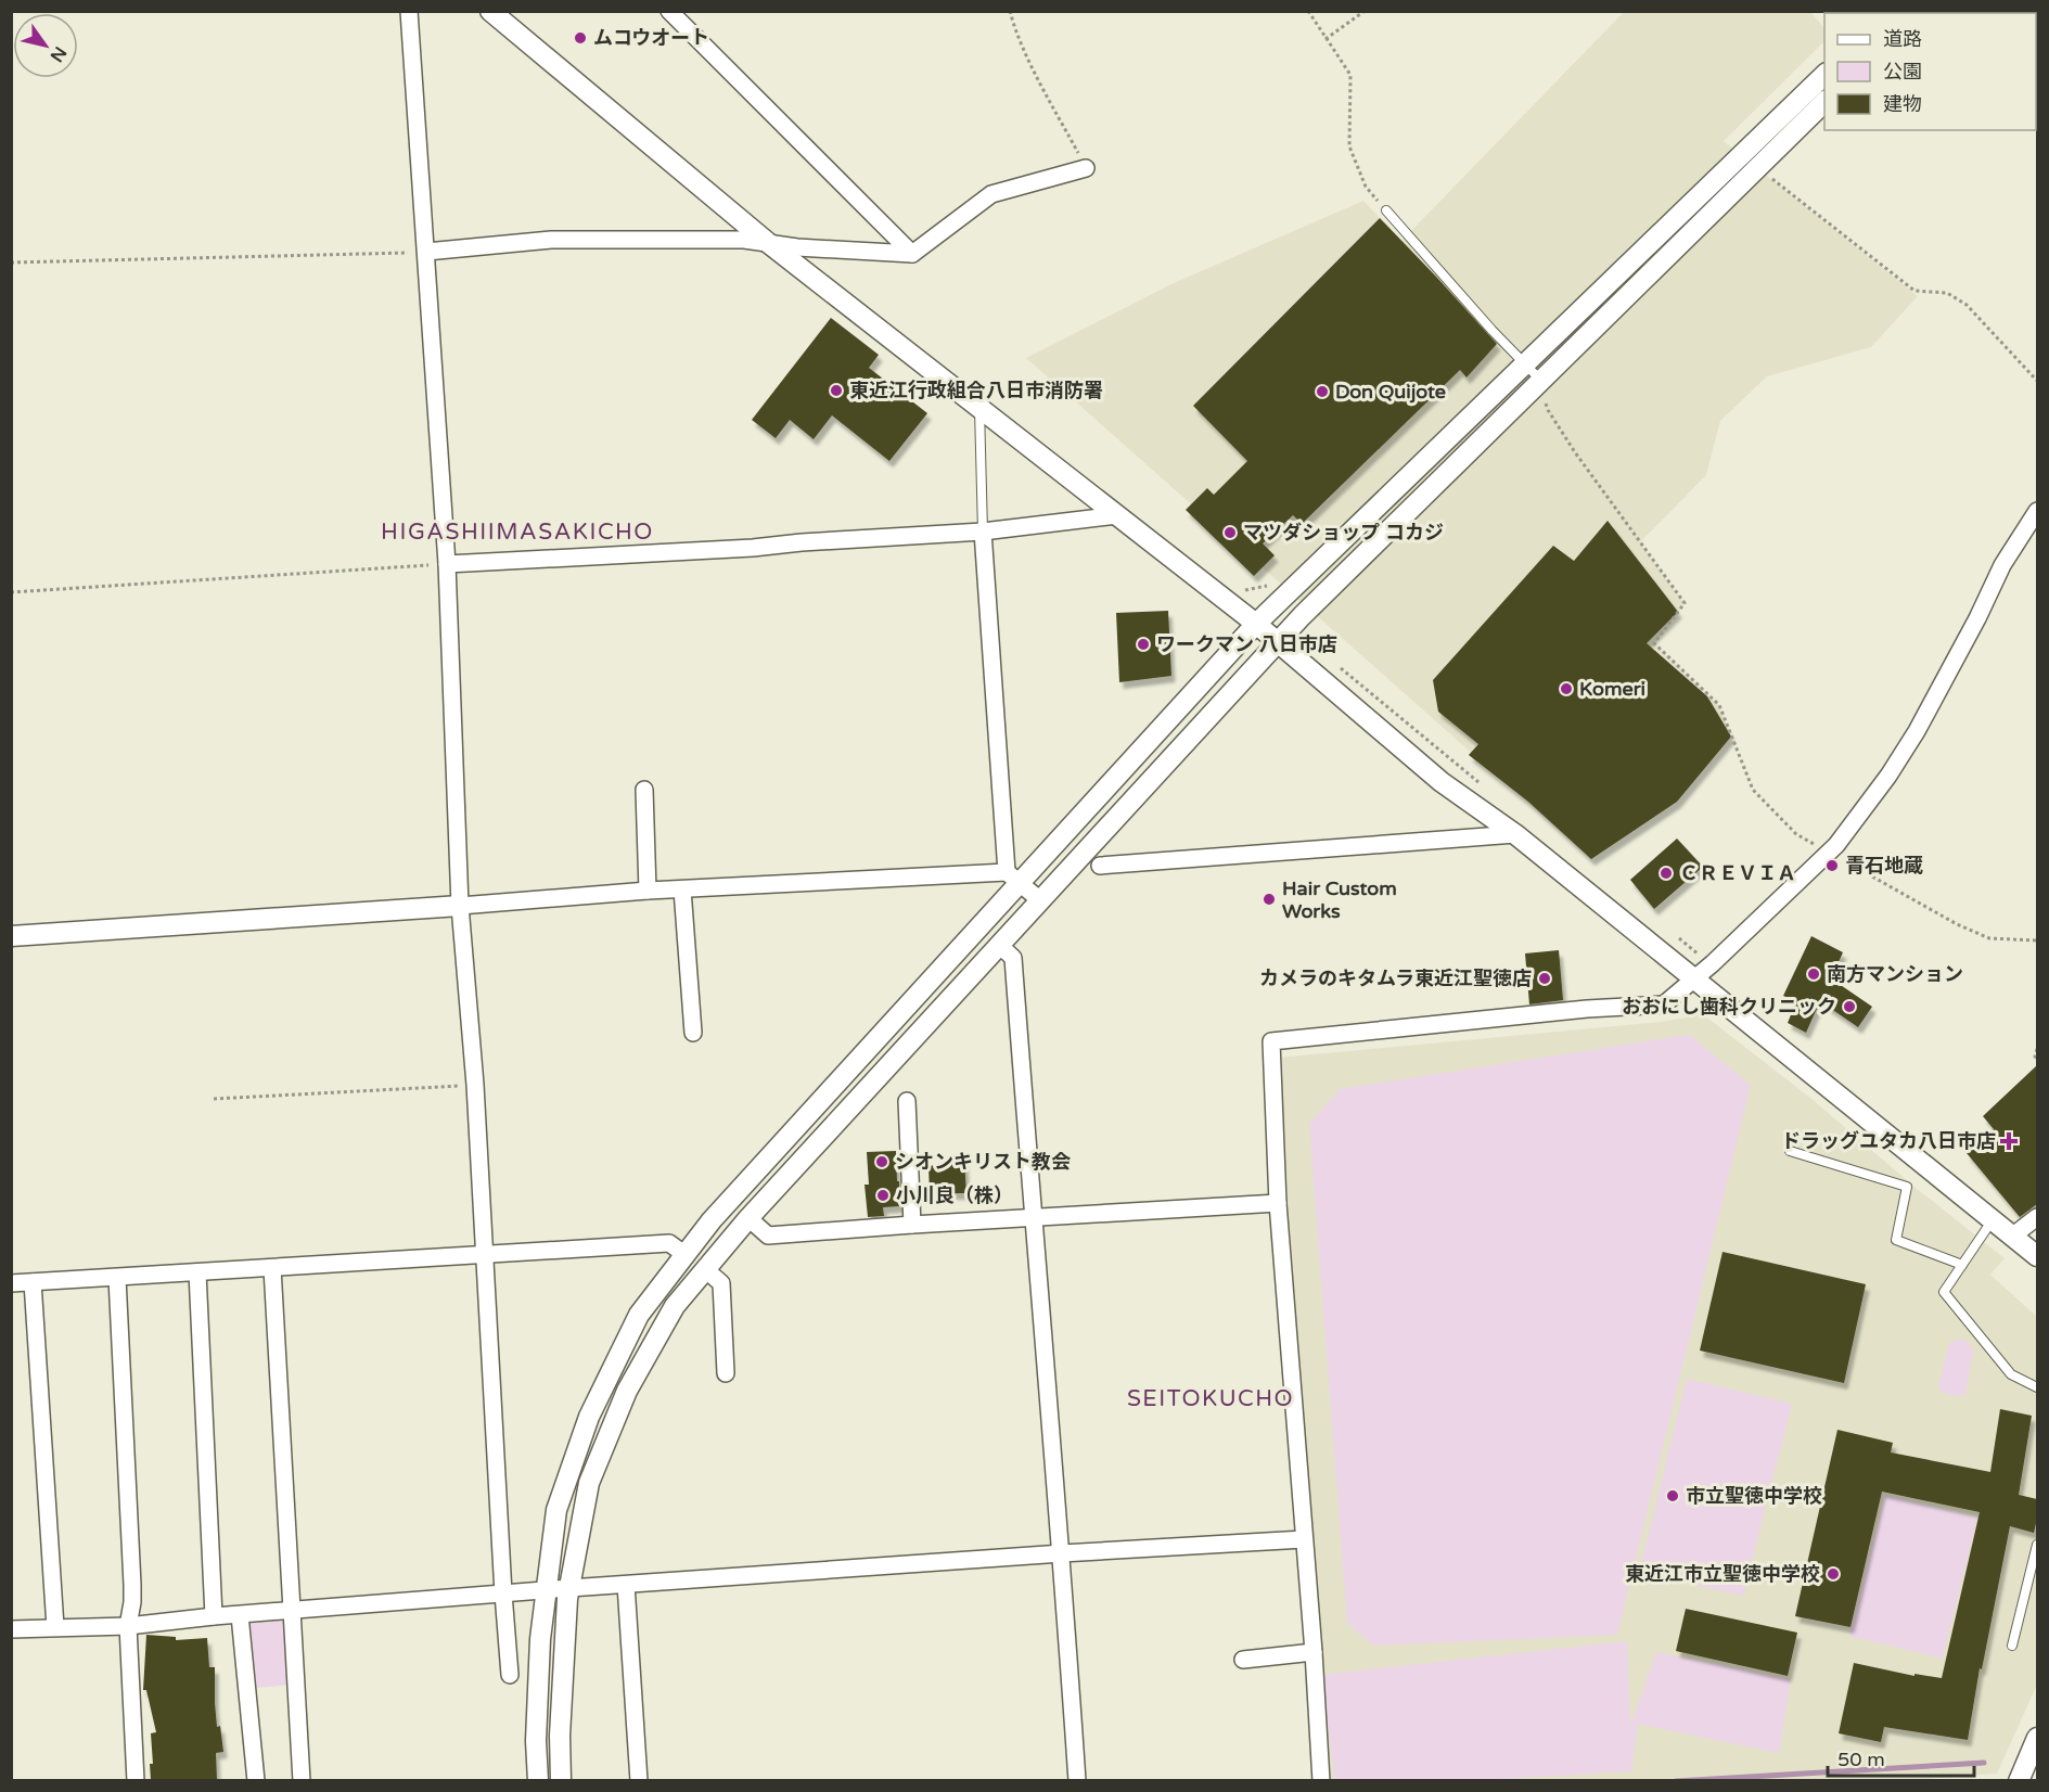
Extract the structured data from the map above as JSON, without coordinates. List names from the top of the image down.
{
  "districts": ["HIGASHIIMASAKICHO", "SEITOKUCHO"],
  "places": {
    "other": [
      "ムコウオート",
      "東近江行政組合八日市消防署",
      "Don Quijote",
      "マツダショップ コカジ",
      "ワークマン 八日市店",
      "Komeri",
      "青石地蔵",
      "ＣＲＥＶＩＡ",
      "Hair Custom Works",
      "南方マンション",
      "カメラのキタムラ東近江聖徳店",
      "おおにし歯科クリニック",
      "シオンキリスト教会",
      "小川良（株）",
      "市立聖徳中学校",
      "東近江市立聖徳中学校"
    ],
    "health": ["ドラッグユタカ八日市店"]
  },
  "legend": ["道路", "公園", "建物"],
  "scale_bar": "50 m",
  "north": "bottom right"
}
